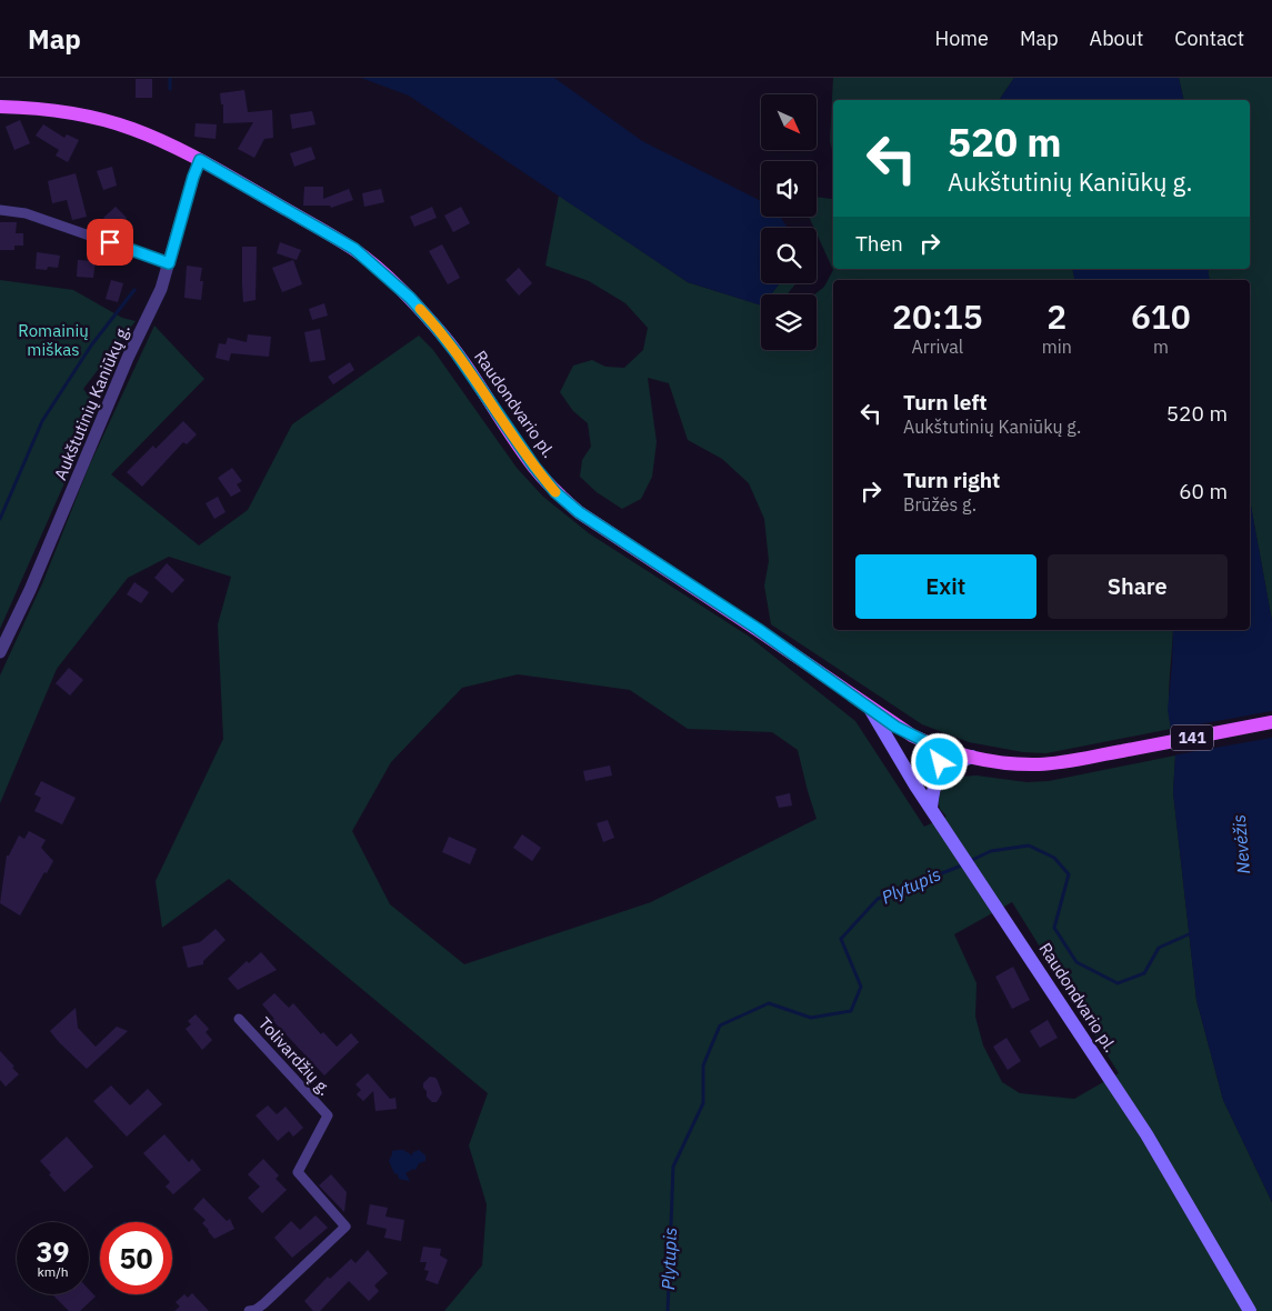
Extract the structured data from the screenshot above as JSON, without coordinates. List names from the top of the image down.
{
  "streets": {
    "main road": ["Raudondvario pl.", "141"],
    "street": ["Aukštutinių Kaniūkų g.", "Tolivardžių g."]
  },
  "crossings": [
    ["Aukštutinių Kaniūkų g.", "Raudondvario pl."],
    ["Raudondvario pl.", "141"]
  ],
  "water": ["Nevėžis", "Plytupis"],
  "parks": ["Romainių miškas"],
  "north": "bottom right",
  "page": {
    "header": "Map",
    "nav": [
      "Home",
      "Map",
      "About",
      "Contact"
    ],
    "turn": ["520 m", "Aukštutinių Kaniūkų g."],
    "then": "Then",
    "eta": [
      "20:15",
      "Arrival",
      "2",
      "min",
      "610",
      "m"
    ],
    "list": [
      {
        "name": "Turn left",
        "note": "Aukštutinių Kaniūkų g.",
        "value": "520 m"
      },
      {
        "name": "Turn right",
        "note": "Brūžės g.",
        "value": "60 m"
      }
    ],
    "buttons": ["Exit", "Share"],
    "speed": "39 km/h",
    "limit": "50"
  }
}
